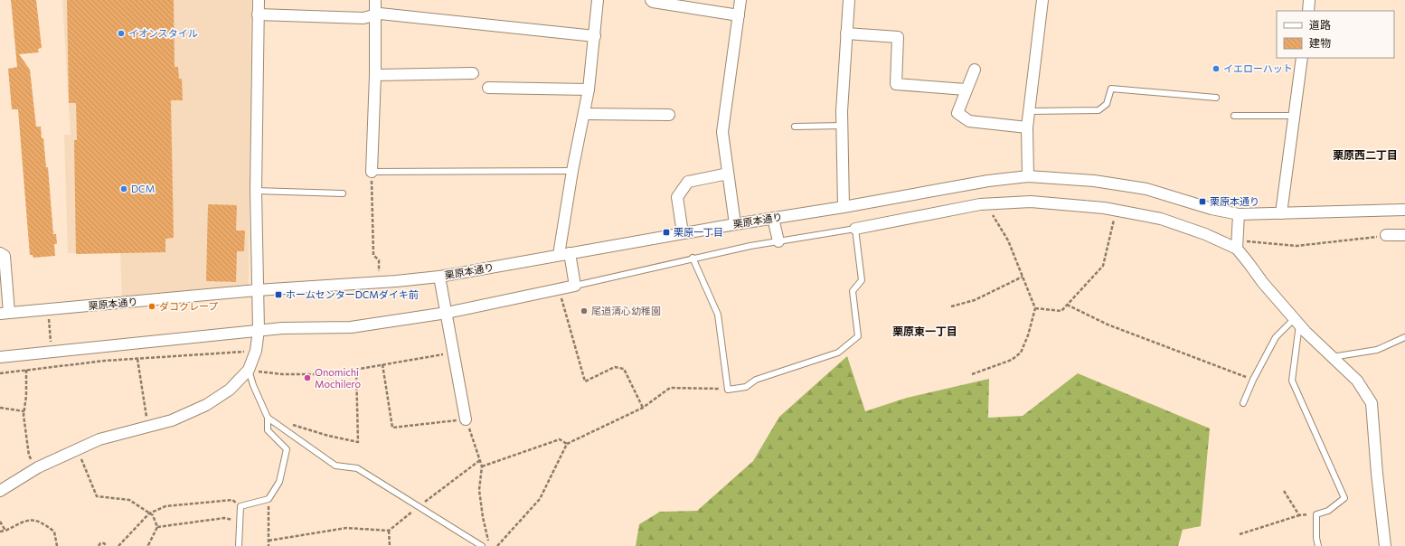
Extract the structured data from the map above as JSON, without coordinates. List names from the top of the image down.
{
  "streets": {
    "street": ["栗原本通り"]
  },
  "districts": ["栗原西二丁目", "栗原東一丁目"],
  "places": {
    "other": [
      "イオンスタイル",
      "イエローハット",
      "DCM",
      "ダコクレープ",
      "尾道清心幼稚園",
      "Onomichi Mochilero"
    ],
    "transit": ["栗原本通り", "栗原一丁目", "ホームセンターDCMダイキ前"]
  },
  "legend": ["道路", "建物"]
}
